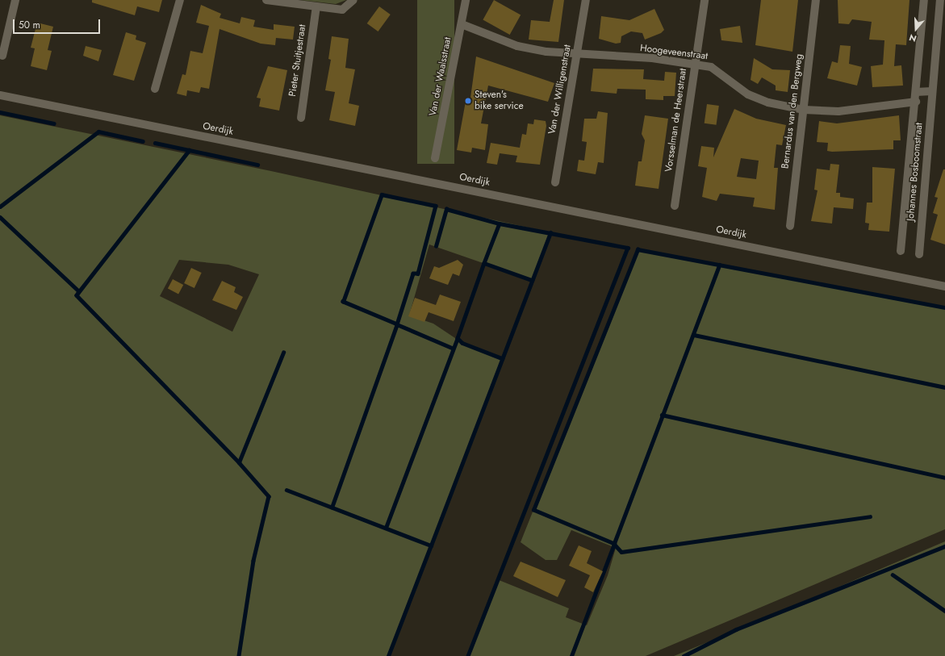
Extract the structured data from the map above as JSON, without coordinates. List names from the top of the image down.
{
  "streets": {
    "street": [
      "Hoogeveenstraat",
      "Pieter Stuitjestraat",
      "Van der Waalsstraat",
      "Van der Willigenstraat",
      "Bernardus van den Bergweg",
      "Vorsselman de Heerstraat",
      "Oerdijk",
      "Johannes Bosboomstraat"
    ]
  },
  "crossings": [
    ["Hoogeveenstraat", "Van der Waalsstraat"],
    ["Hoogeveenstraat", "Van der Willigenstraat"],
    ["Hoogeveenstraat", "Bernardus van den Bergweg"],
    ["Hoogeveenstraat", "Vorsselman de Heerstraat"],
    ["Hoogeveenstraat", "Johannes Bosboomstraat"]
  ],
  "places": ["Steven's bike service"],
  "scale_bar": "50 m",
  "north": "bottom"
}
